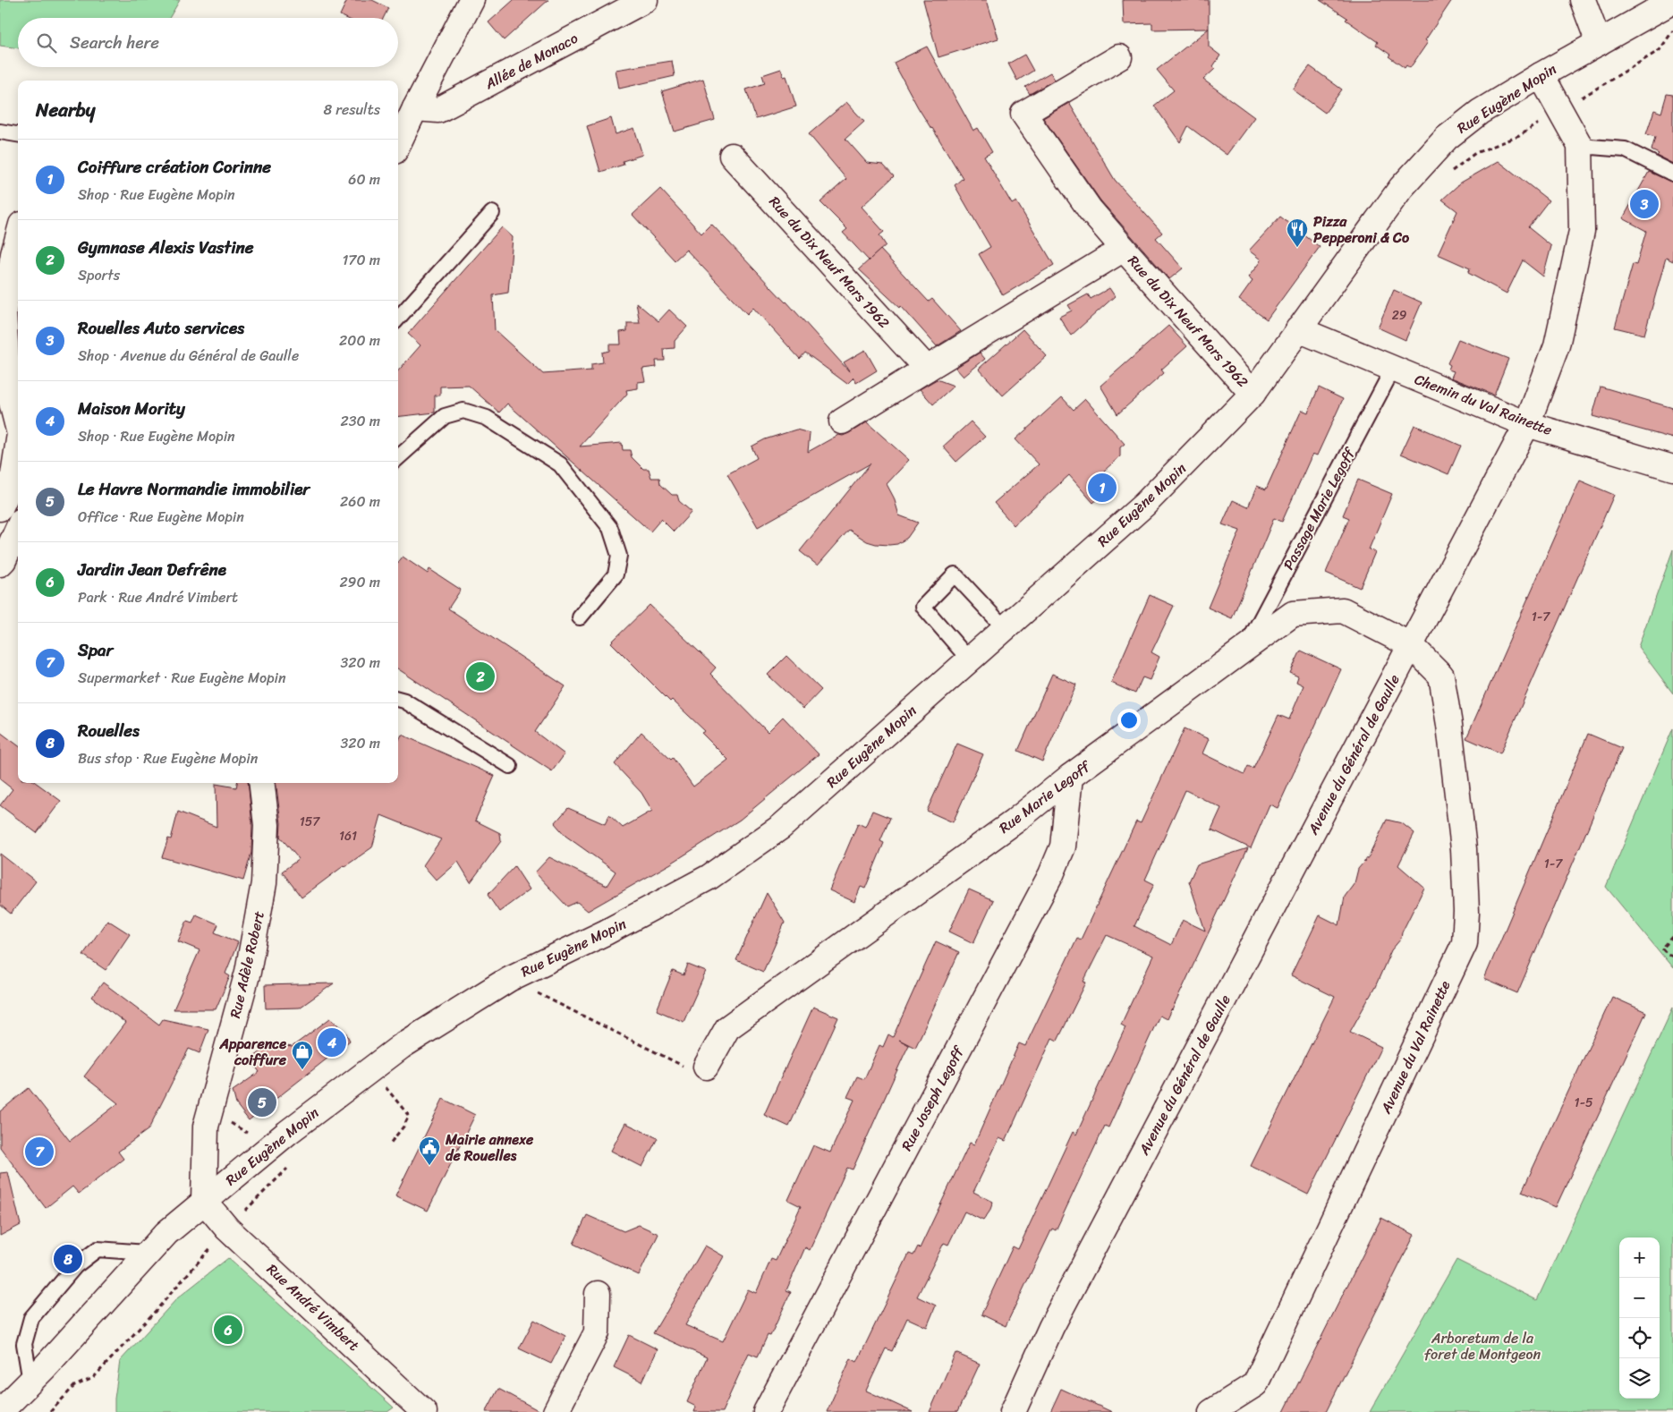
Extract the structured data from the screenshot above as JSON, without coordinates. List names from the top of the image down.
{
  "streets": {
    "street": [
      "Allée de Monaco",
      "Rue Eugène Mopin",
      "Rue du Dix Neuf Mars 1962",
      "Chemin du Val Rainette",
      "Avenue du Général de Gaulle",
      "Rue Marie Legoff",
      "Rue Adèle Robert",
      "Avenue du Val Rainette",
      "Rue Joseph Legoff",
      "Rue André Vimbert"
    ],
    "lane": ["Passage Marie Legoff"]
  },
  "crossings": [
    ["Rue Eugène Mopin", "Rue du Dix Neuf Mars 1962"],
    ["Rue Eugène Mopin", "Chemin du Val Rainette"],
    ["Rue Eugène Mopin", "Avenue du Général de Gaulle"],
    ["Rue Eugène Mopin", "Rue Adèle Robert"],
    ["Rue Eugène Mopin", "Rue André Vimbert"],
    ["Chemin du Val Rainette", "Passage Marie Legoff"],
    ["Chemin du Val Rainette", "Avenue du Général de Gaulle"],
    ["Passage Marie Legoff", "Rue Marie Legoff"],
    ["Avenue du Général de Gaulle", "Rue Marie Legoff"],
    ["Avenue du Général de Gaulle", "Avenue du Val Rainette"],
    ["Rue Marie Legoff", "Avenue du Val Rainette"],
    ["Rue Marie Legoff", "Rue Joseph Legoff"],
    ["Rue Adèle Robert", "Rue André Vimbert"]
  ],
  "parks": ["Arboretum de la foret de Montgeon"],
  "places": {
    "restaurant": ["Pizza Pepperoni & Co"],
    "shop": ["Apparence coiffure"],
    "public building": ["Mairie annexe de Rouelles"]
  },
  "house_numbers": [
    "29",
    "1-7",
    "157",
    "161",
    "1-7",
    "1-5"
  ],
  "page": {
    "search": "Search here",
    "heading": ["Nearby", "8 results"],
    "list": [
      {
        "mark": "1",
        "name": "Coiffure création Corinne",
        "note": "Shop · Rue Eugène Mopin",
        "value": "60 m"
      },
      {
        "mark": "2",
        "name": "Gymnase Alexis Vastine",
        "note": "Sports",
        "value": "170 m"
      },
      {
        "mark": "3",
        "name": "Rouelles Auto services",
        "note": "Shop · Avenue du Général de Gaulle",
        "value": "200 m"
      },
      {
        "mark": "4",
        "name": "Maison Mority",
        "note": "Shop · Rue Eugène Mopin",
        "value": "230 m"
      },
      {
        "mark": "5",
        "name": "Le Havre Normandie immobilier",
        "note": "Office · Rue Eugène Mopin",
        "value": "260 m"
      },
      {
        "mark": "6",
        "name": "Jardin Jean Defrêne",
        "note": "Park · Rue André Vimbert",
        "value": "290 m"
      },
      {
        "mark": "7",
        "name": "Spar",
        "note": "Supermarket · Rue Eugène Mopin",
        "value": "320 m"
      },
      {
        "mark": "8",
        "name": "Rouelles",
        "note": "Bus stop · Rue Eugène Mopin",
        "value": "320 m"
      }
    ],
    "pins": [
      "3",
      "1",
      "2",
      "4",
      "5",
      "7",
      "8",
      "6"
    ],
    "map_buttons": ["+", "−"]
  }
}
